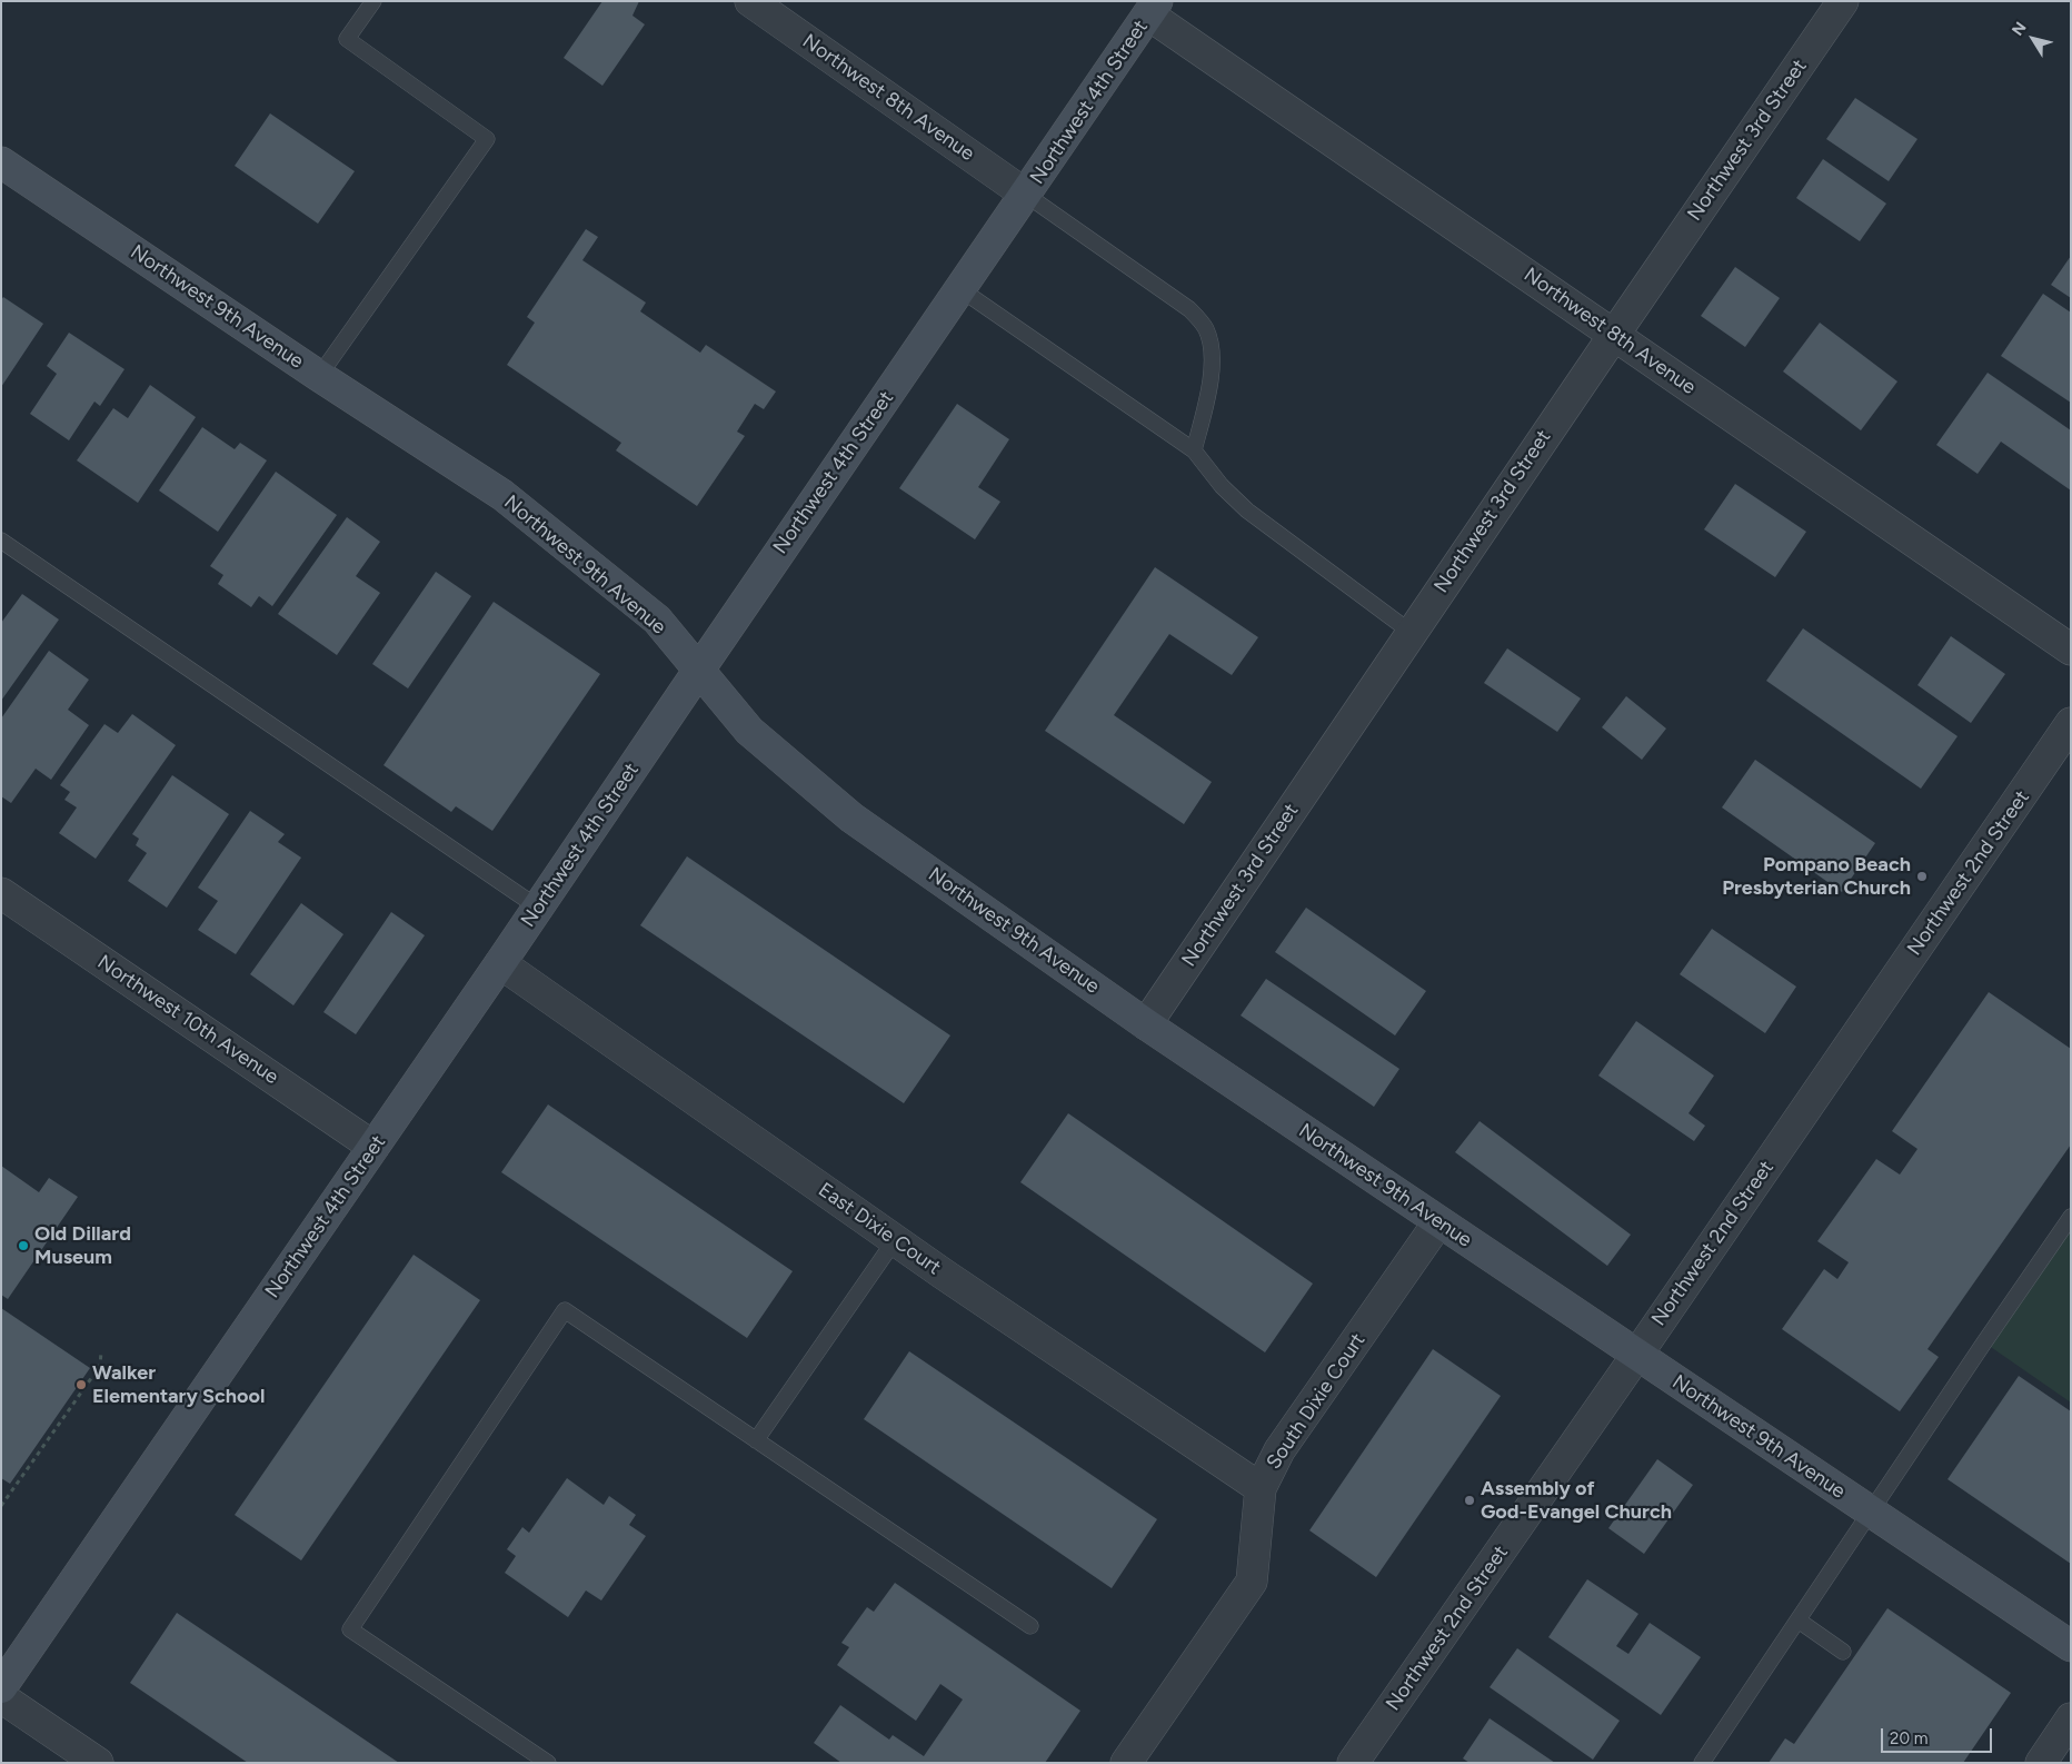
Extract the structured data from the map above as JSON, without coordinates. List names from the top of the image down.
{
  "streets": {
    "main road": ["Northwest 4th Street", "Northwest 9th Avenue"],
    "street": [
      "Northwest 8th Avenue",
      "Northwest 3rd Street",
      "Northwest 2nd Street",
      "Northwest 10th Avenue",
      "East Dixie Court",
      "South Dixie Court"
    ]
  },
  "crossings": [
    ["Northwest 8th Avenue", "Northwest 4th Street"],
    ["Northwest 8th Avenue", "Northwest 3rd Street"],
    ["Northwest 4th Street", "Northwest 9th Avenue"],
    ["Northwest 4th Street", "Northwest 10th Avenue"],
    ["Northwest 4th Street", "East Dixie Court"],
    ["Northwest 3rd Street", "Northwest 9th Avenue"],
    ["Northwest 9th Avenue", "Northwest 2nd Street"],
    ["Northwest 9th Avenue", "South Dixie Court"],
    ["East Dixie Court", "South Dixie Court"]
  ],
  "places": [
    "Pompano Beach Presbyterian Church",
    "Old Dillard Museum",
    "Walker Elementary School",
    "Assembly of God-Evangel Church"
  ],
  "scale_bar": "20 m",
  "north": "top left"
}
